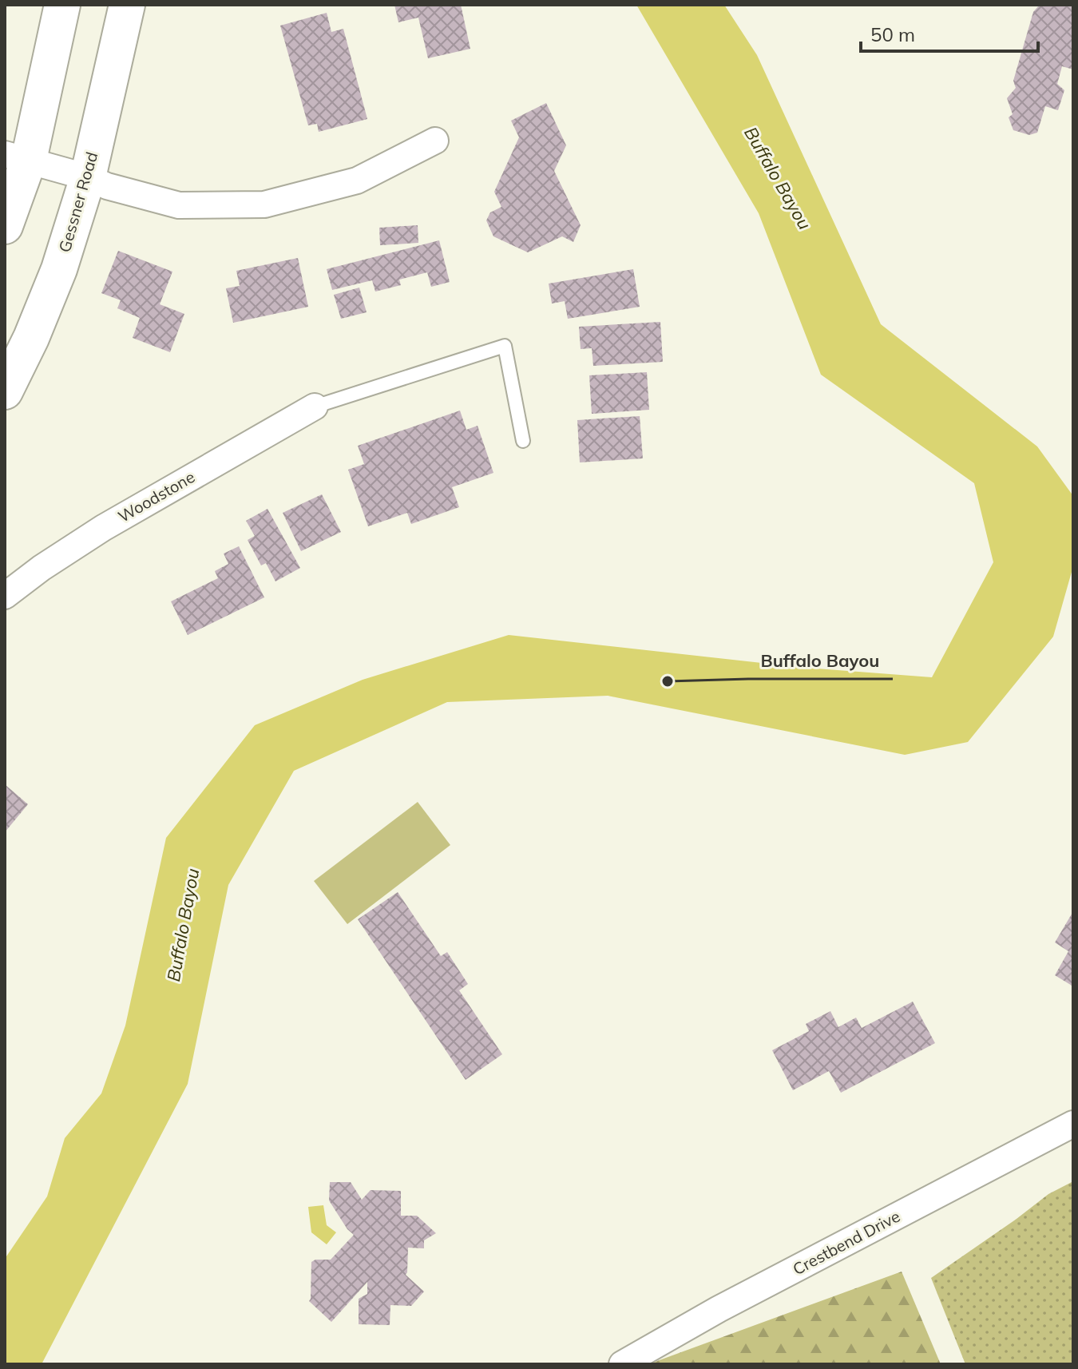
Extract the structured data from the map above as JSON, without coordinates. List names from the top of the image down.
{
  "streets": {
    "main road": ["Gessner Road"],
    "street": ["Woodstone", "Crestbend Drive"]
  },
  "water": ["Buffalo Bayou"],
  "places": ["Buffalo Bayou"],
  "scale_bar": "50 m"
}
